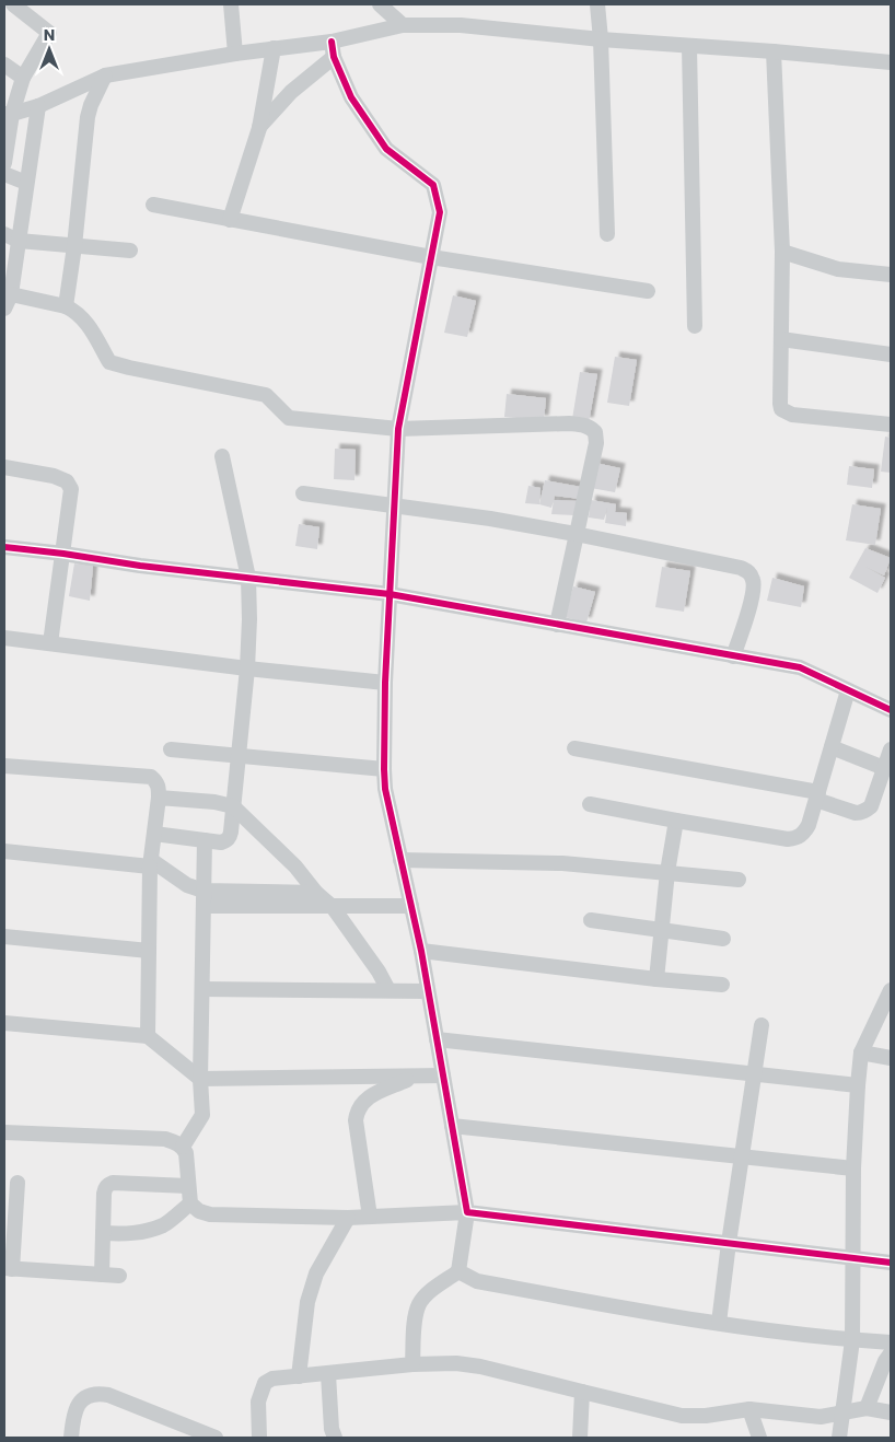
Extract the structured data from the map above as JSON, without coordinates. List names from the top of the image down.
{
  "north": "top"
}
